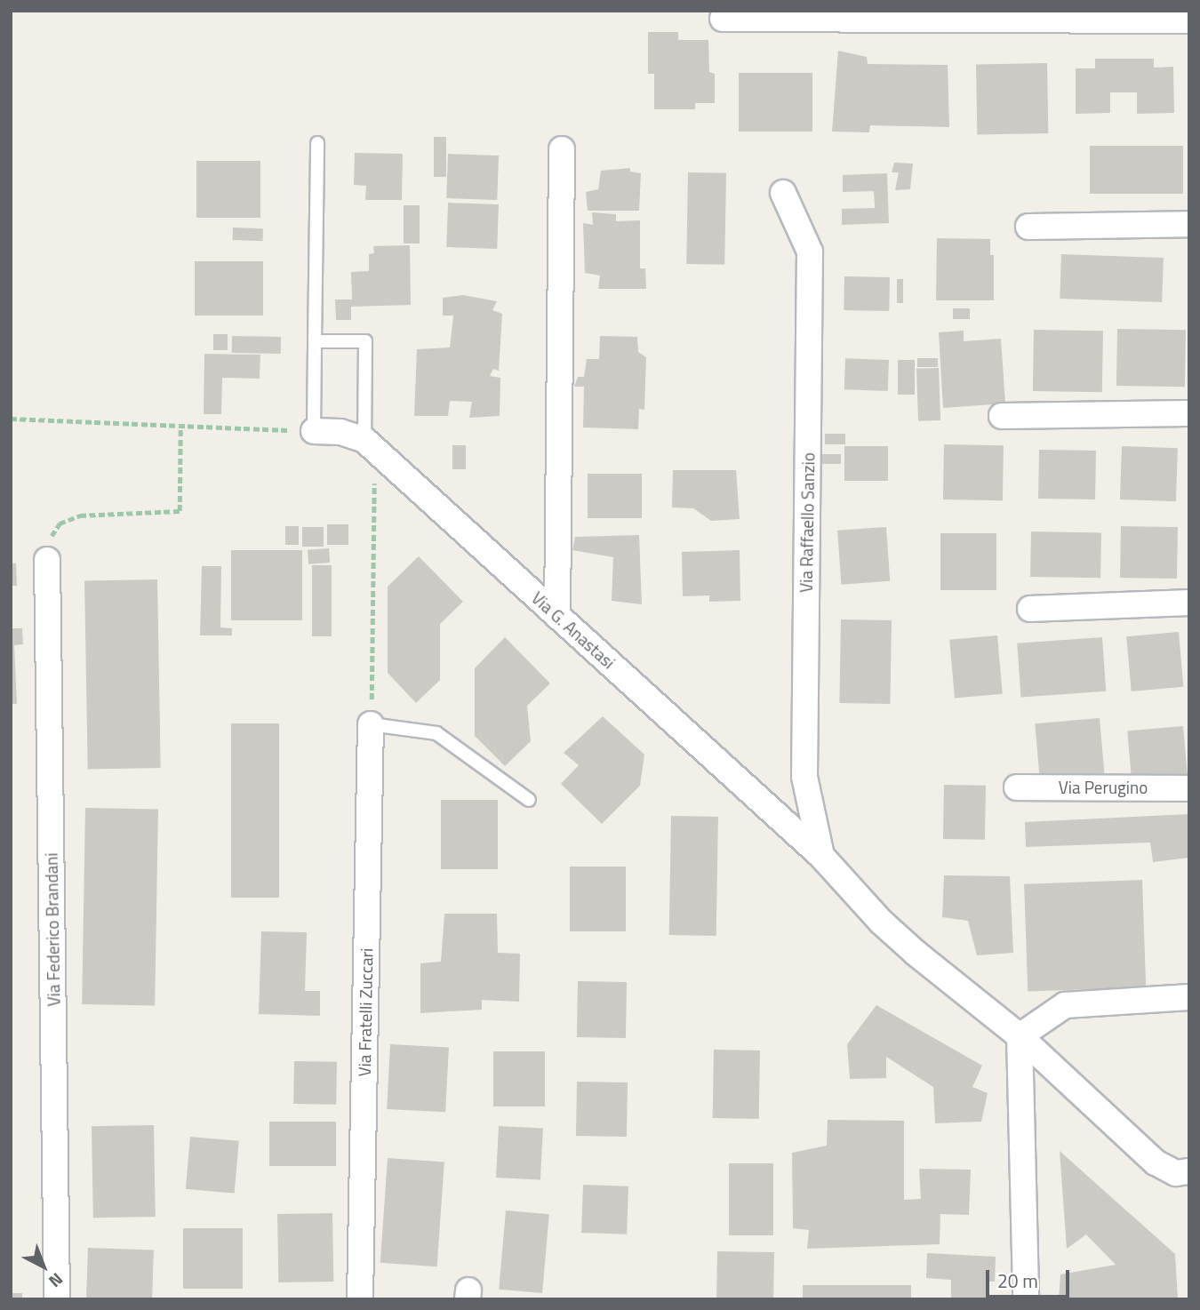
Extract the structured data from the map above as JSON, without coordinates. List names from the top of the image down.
{
  "streets": {
    "street": [
      "Via Raffaello Sanzio",
      "Via G. Anastasi",
      "Via Perugino",
      "Via Federico Brandani",
      "Via Fratelli Zuccari"
    ]
  },
  "crossings": [
    ["Via Raffaello Sanzio", "Via G. Anastasi"]
  ],
  "scale_bar": "20 m",
  "north": "bottom right"
}
